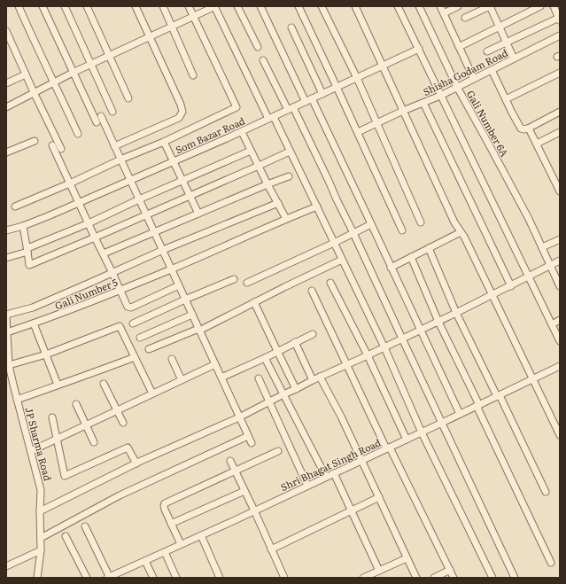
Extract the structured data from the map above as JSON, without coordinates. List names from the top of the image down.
{
  "streets": {
    "street": [
      "Shisha Godam Road",
      "Gali Number 6A",
      "Som Bazar Road",
      "Gali Number 5",
      "JP Sharma Road",
      "Shri Bhagat Singh Road"
    ]
  },
  "crossings": [
    ["Shisha Godam Road", "Gali Number 6A"],
    ["Gali Number 5", "JP Sharma Road"]
  ]
}
